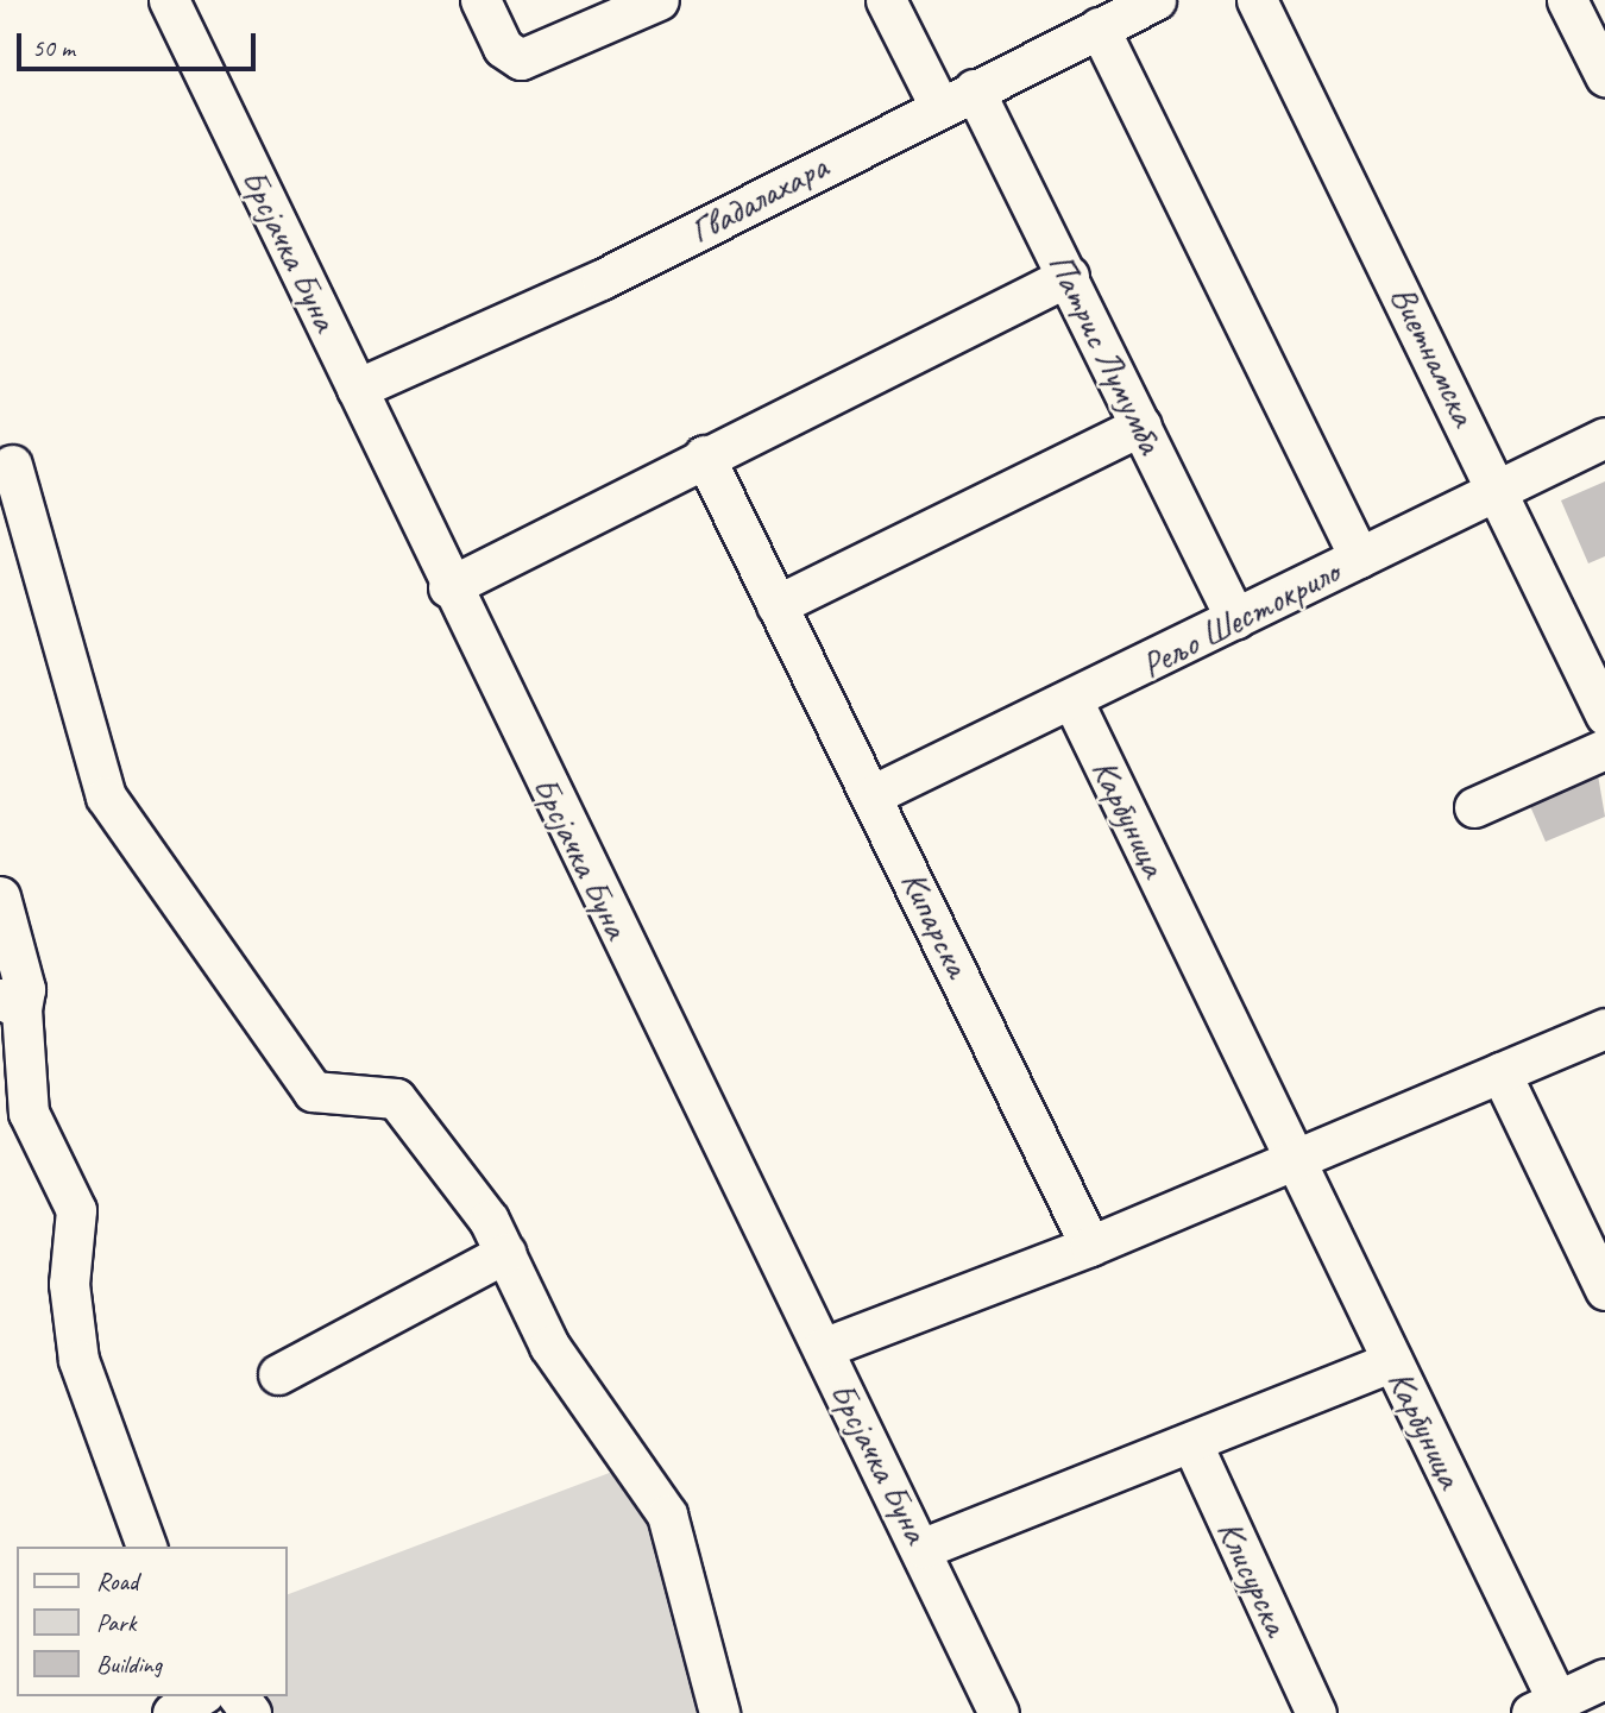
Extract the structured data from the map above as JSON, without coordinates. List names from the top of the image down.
{
  "streets": {
    "street": [
      "Гвадалахара",
      "Брсјачка Буна",
      "Патрис Лумумба",
      "Виетнамска",
      "Рељо Шестокрило",
      "Карбуница",
      "Кипарска",
      "Клисурска"
    ]
  },
  "crossings": [
    ["Гвадалахара", "Брсјачка Буна"],
    ["Гвадалахара", "Патрис Лумумба"],
    ["Патрис Лумумба", "Рељо Шестокрило"],
    ["Виетнамска", "Рељо Шестокрило"],
    ["Рељо Шестокрило", "Карбуница"],
    ["Рељо Шестокрило", "Кипарска"]
  ],
  "legend": ["Road", "Park", "Building"],
  "scale_bar": "50 m"
}
